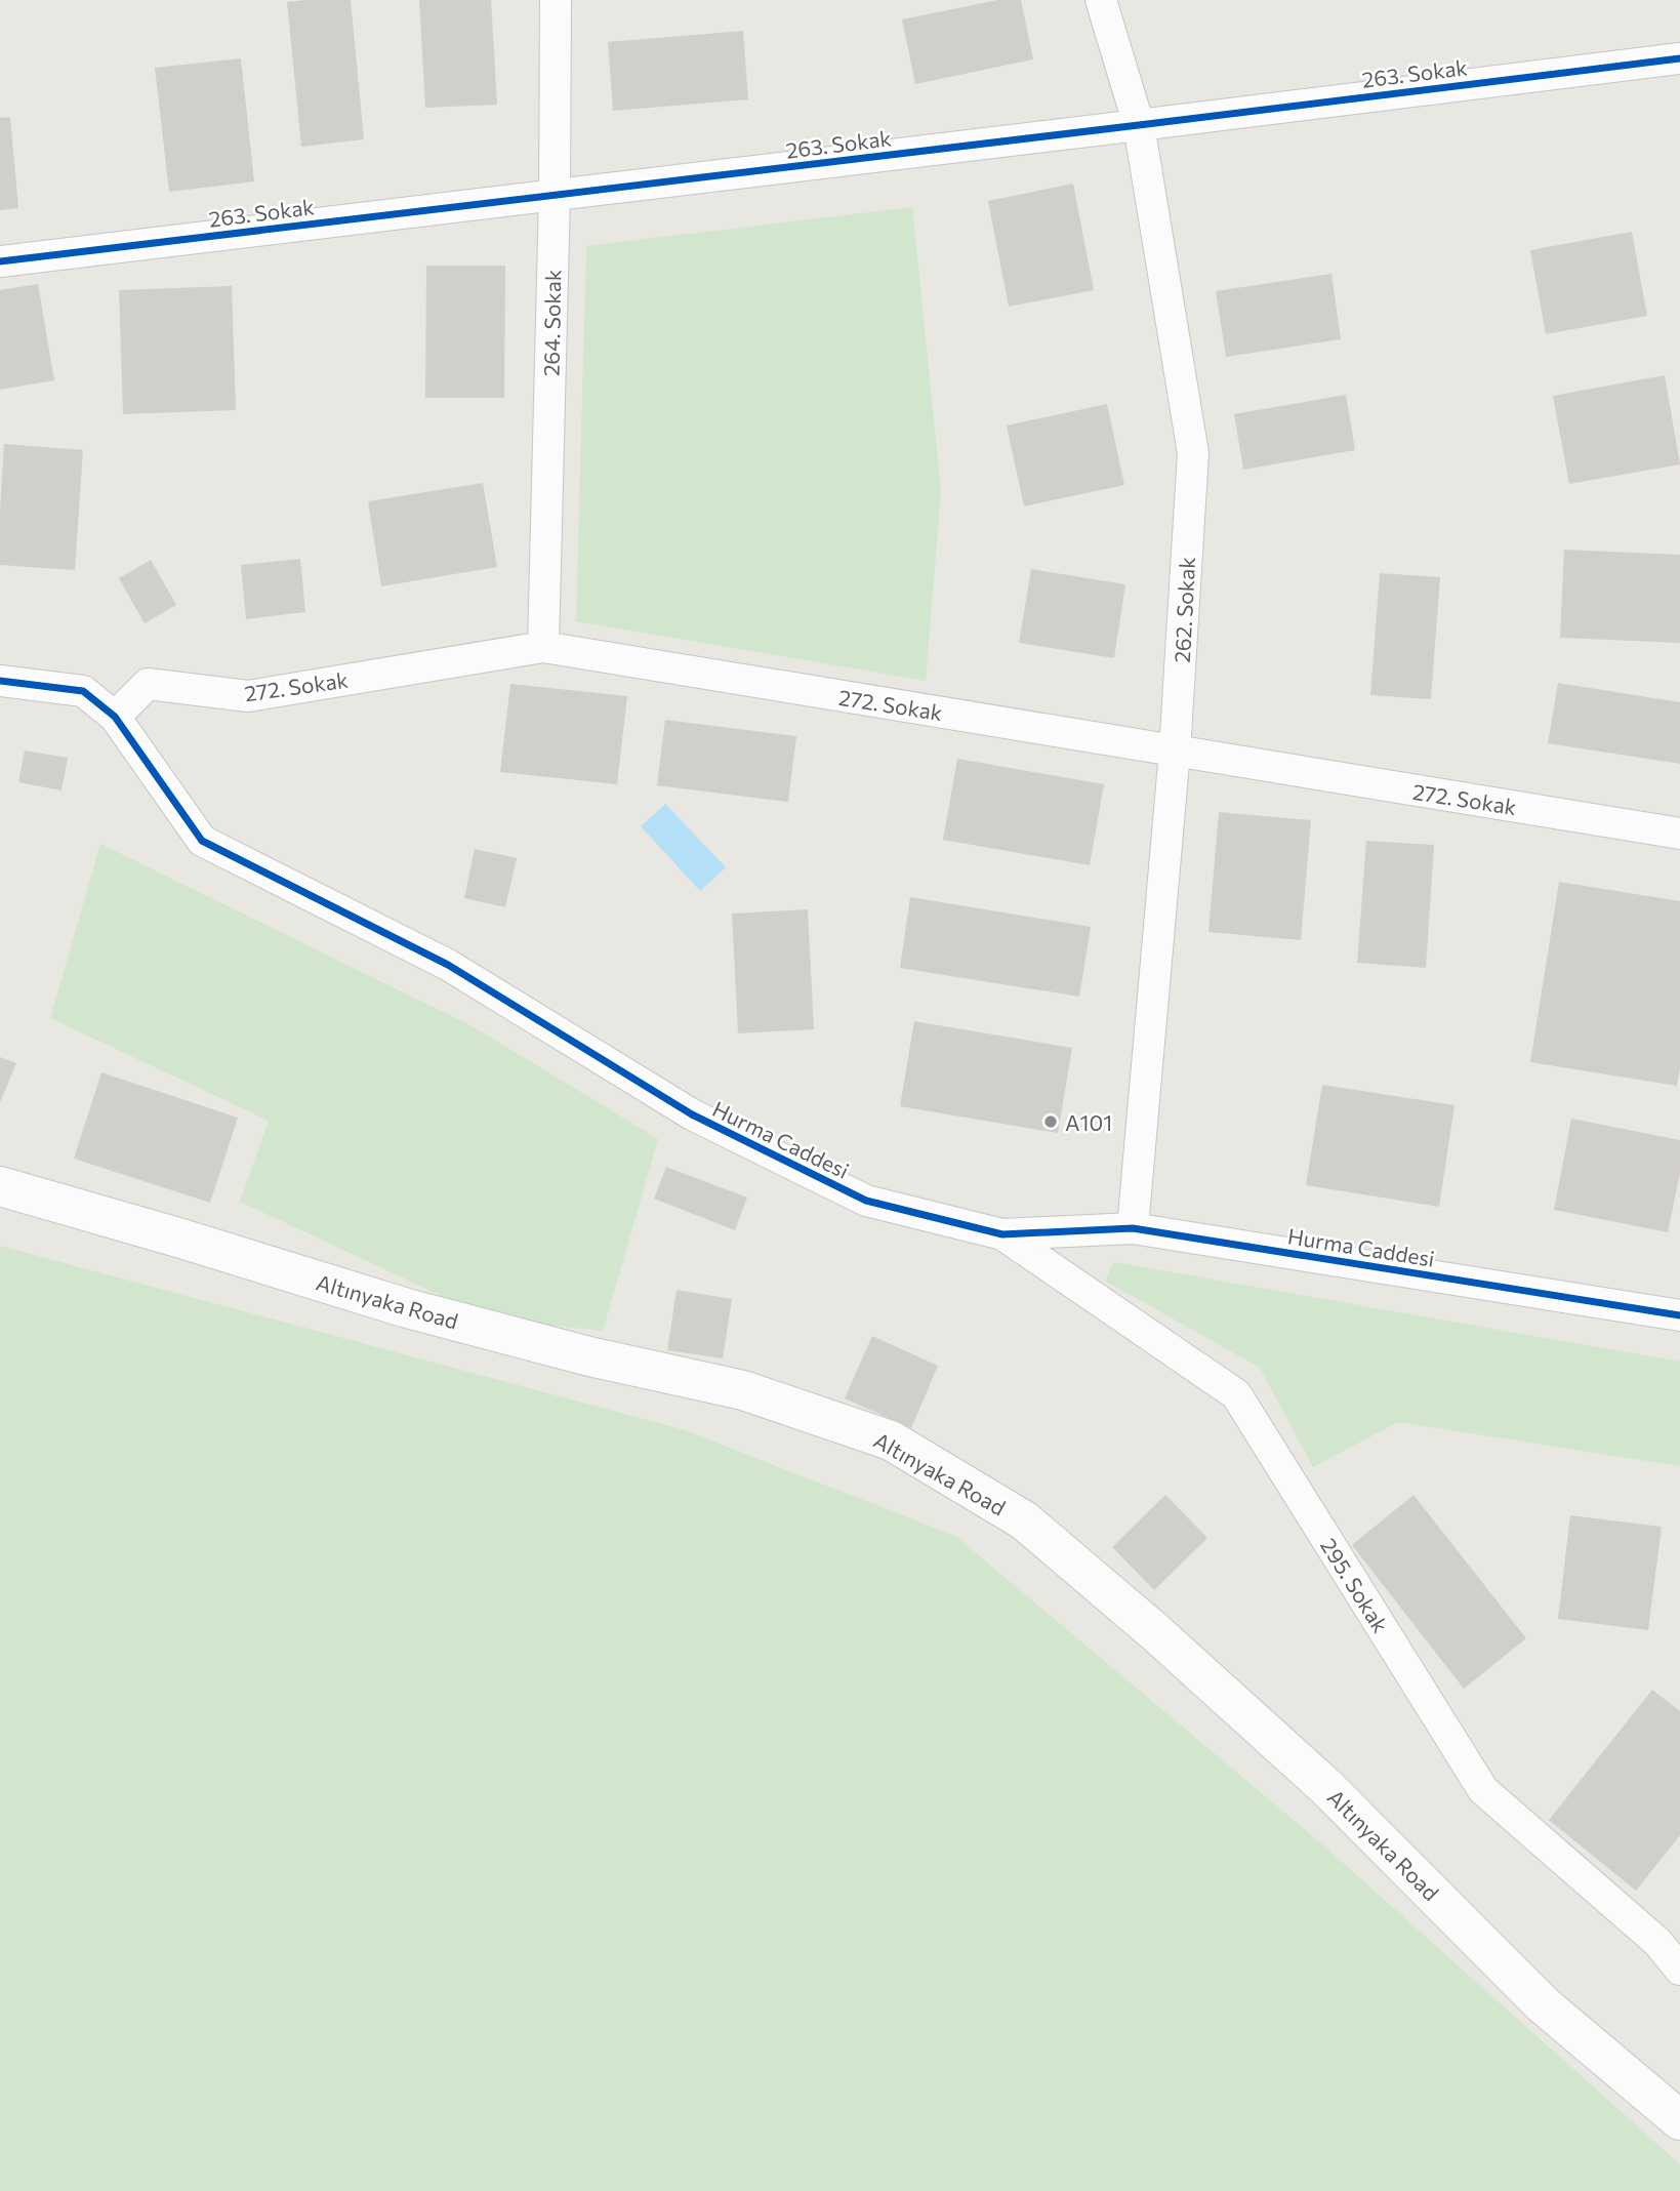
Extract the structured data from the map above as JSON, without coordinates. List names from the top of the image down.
{
  "streets": {
    "main road": ["Altınyaka Road"],
    "street": [
      "263. Sokak",
      "264. Sokak",
      "262. Sokak",
      "272. Sokak",
      "Hurma Caddesi",
      "295. Sokak"
    ]
  },
  "crossings": [
    ["263. Sokak", "264. Sokak"],
    ["263. Sokak", "262. Sokak"],
    ["264. Sokak", "272. Sokak"],
    ["262. Sokak", "272. Sokak"],
    ["262. Sokak", "Hurma Caddesi"],
    ["272. Sokak", "Hurma Caddesi"],
    ["Hurma Caddesi", "295. Sokak"]
  ],
  "places": ["A101"]
}
